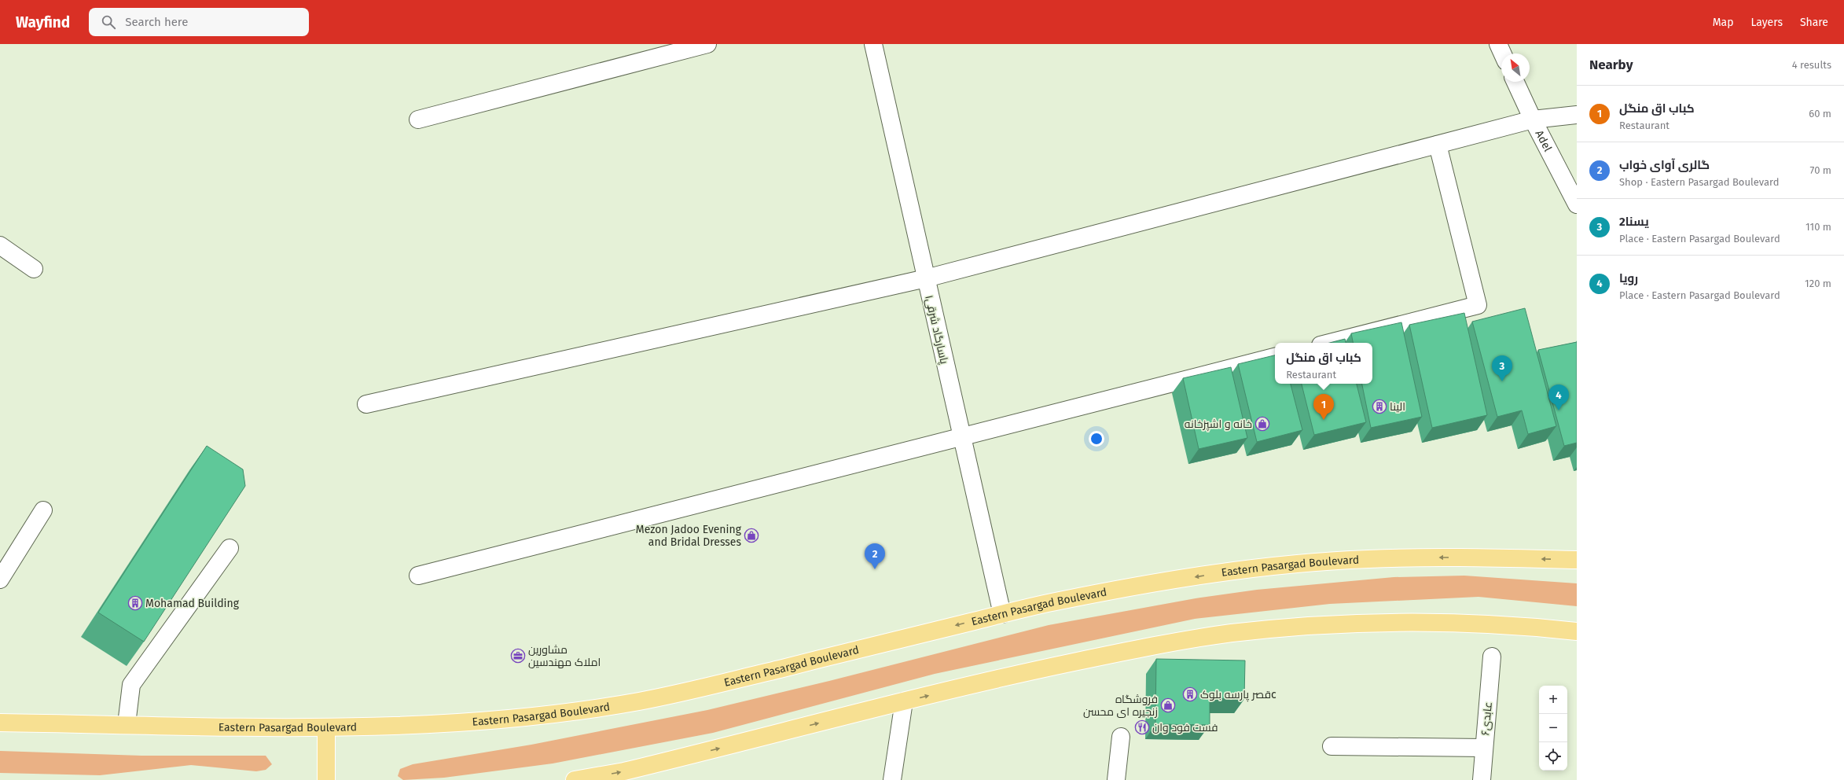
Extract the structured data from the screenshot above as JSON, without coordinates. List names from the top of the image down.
{
  "streets": {
    "main road": ["Eastern Pasargad Boulevard"],
    "street": ["Adel", "پاسارگاد شرقی۱", "عابدی۶"]
  },
  "crossings": [
    ["پاسارگاد شرقی۱", "Eastern Pasargad Boulevard"]
  ],
  "places": {
    "building": ["الینا", "Mohamad Building", "قصر پارسه بلوکc"],
    "shop": ["خانه و اشپزخانه", "Mezon Jadoo Evening and Bridal Dresses", "فروشگاه زنجیره ای محسن"],
    "office": ["مشاورین املاک مهندسین"],
    "restaurant": ["فست فود وان"]
  },
  "north": "top left",
  "page": {
    "header": "Wayfind",
    "search": "Search here",
    "nav": ["Map", "Layers", "Share"],
    "heading": ["Nearby", "4 results"],
    "list": [
      {
        "mark": "1",
        "name": "کباب اق منگل",
        "note": "Restaurant",
        "value": "60 m"
      },
      {
        "mark": "2",
        "name": "گالری آوای خواب",
        "note": "Shop · Eastern Pasargad Boulevard",
        "value": "70 m"
      },
      {
        "mark": "3",
        "name": "یسنا2",
        "note": "Place · Eastern Pasargad Boulevard",
        "value": "110 m"
      },
      {
        "mark": "4",
        "name": "رویا",
        "note": "Place · Eastern Pasargad Boulevard",
        "value": "120 m"
      }
    ],
    "popup": ["کباب اق منگل", "Restaurant"],
    "pins": [
      "3",
      "4",
      "1",
      "2"
    ],
    "map_buttons": ["+", "−"]
  }
}
